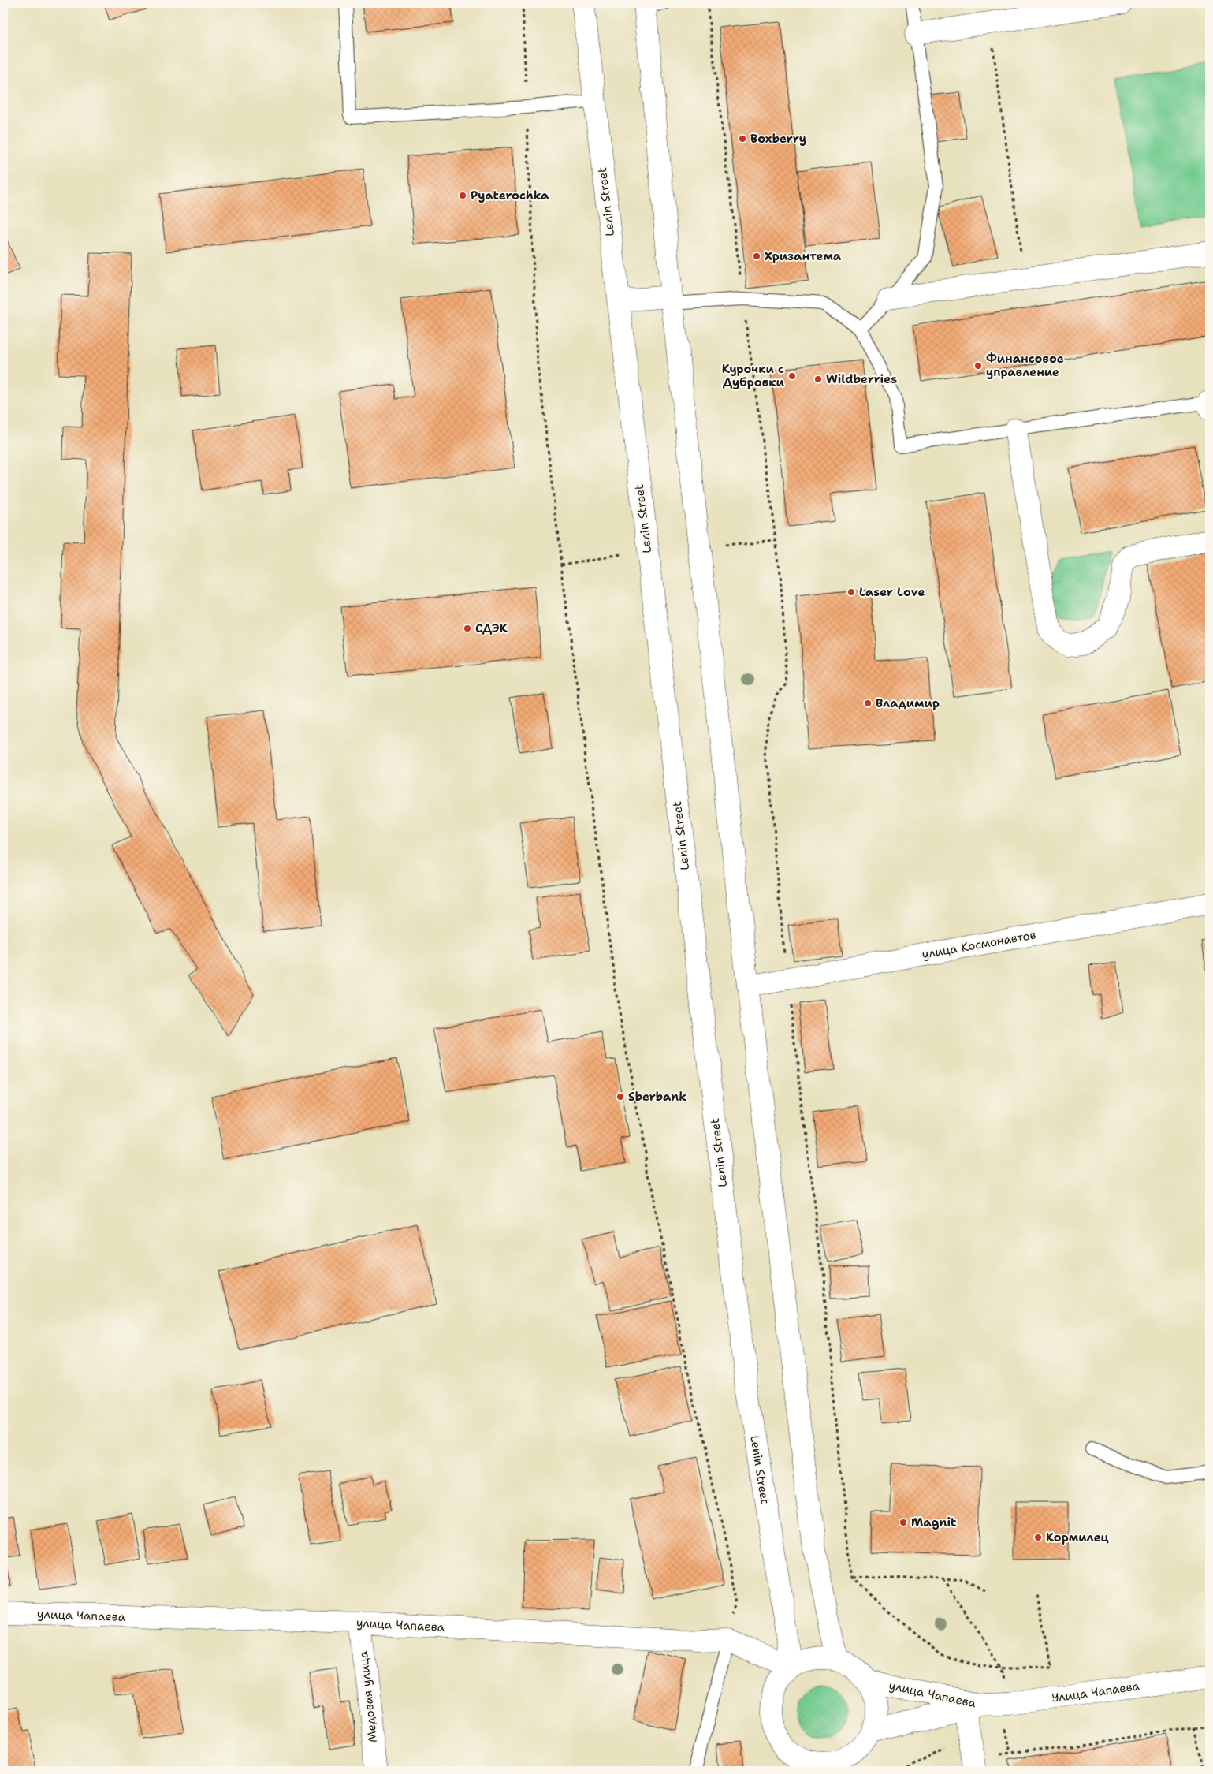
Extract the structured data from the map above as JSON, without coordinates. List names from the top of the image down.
{
  "streets": {
    "main road": [
      "Lenin Street",
      "улица Космонавтов",
      "улица Чапаева",
      "Улица Чапаева",
      "Медовая улица"
    ]
  },
  "crossings": [
    ["Lenin Street", "улица Чапаева"],
    ["улица Чапаева", "Улица Чапаева"],
    ["улица Чапаева", "Медовая улица"]
  ],
  "places": [
    "Boxberry",
    "Pyaterochka",
    "Хризантема",
    "Финансовое управление",
    "Курочки с Дубровки",
    "Wildberries",
    "Laser Love",
    "СДЭК",
    "Владимир",
    "Sberbank",
    "Magnit",
    "Кормилец"
  ]
}
